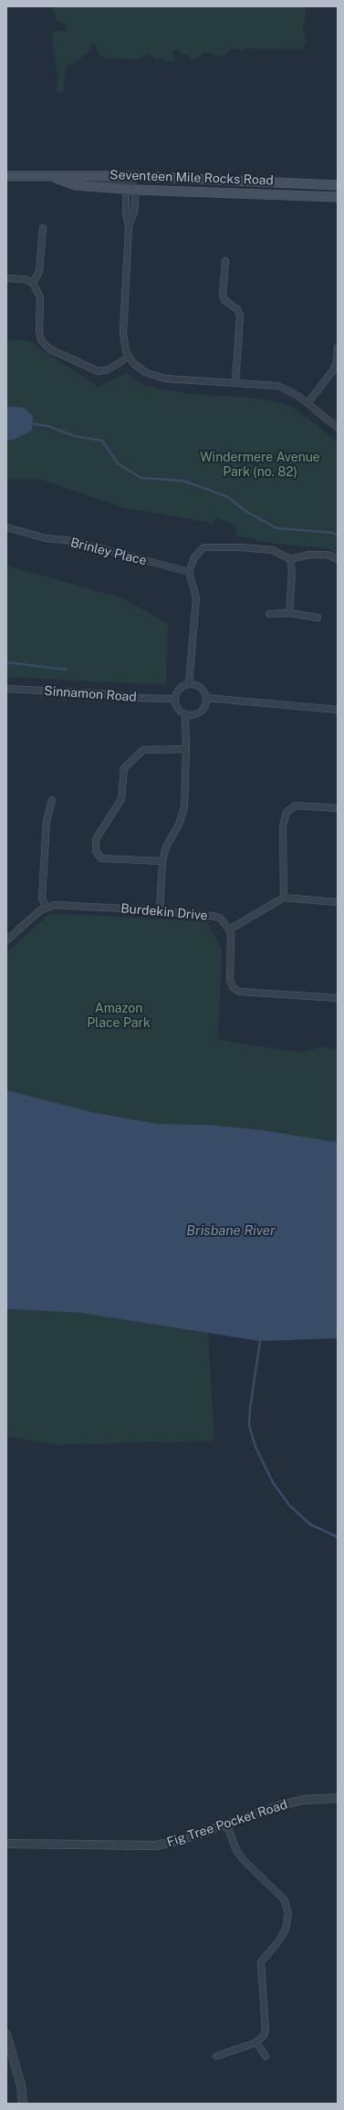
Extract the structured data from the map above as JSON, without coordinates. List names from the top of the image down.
{
  "streets": {
    "main road": ["Seventeen Mile Rocks Road"],
    "street": [
      "Brinley Place",
      "Sinnamon Road",
      "Burdekin Drive",
      "Fig Tree Pocket Road"
    ]
  },
  "water": ["Brisbane River"],
  "parks": ["Windermere Avenue Park (no. 82)", "Amazon Place Park"]
}
